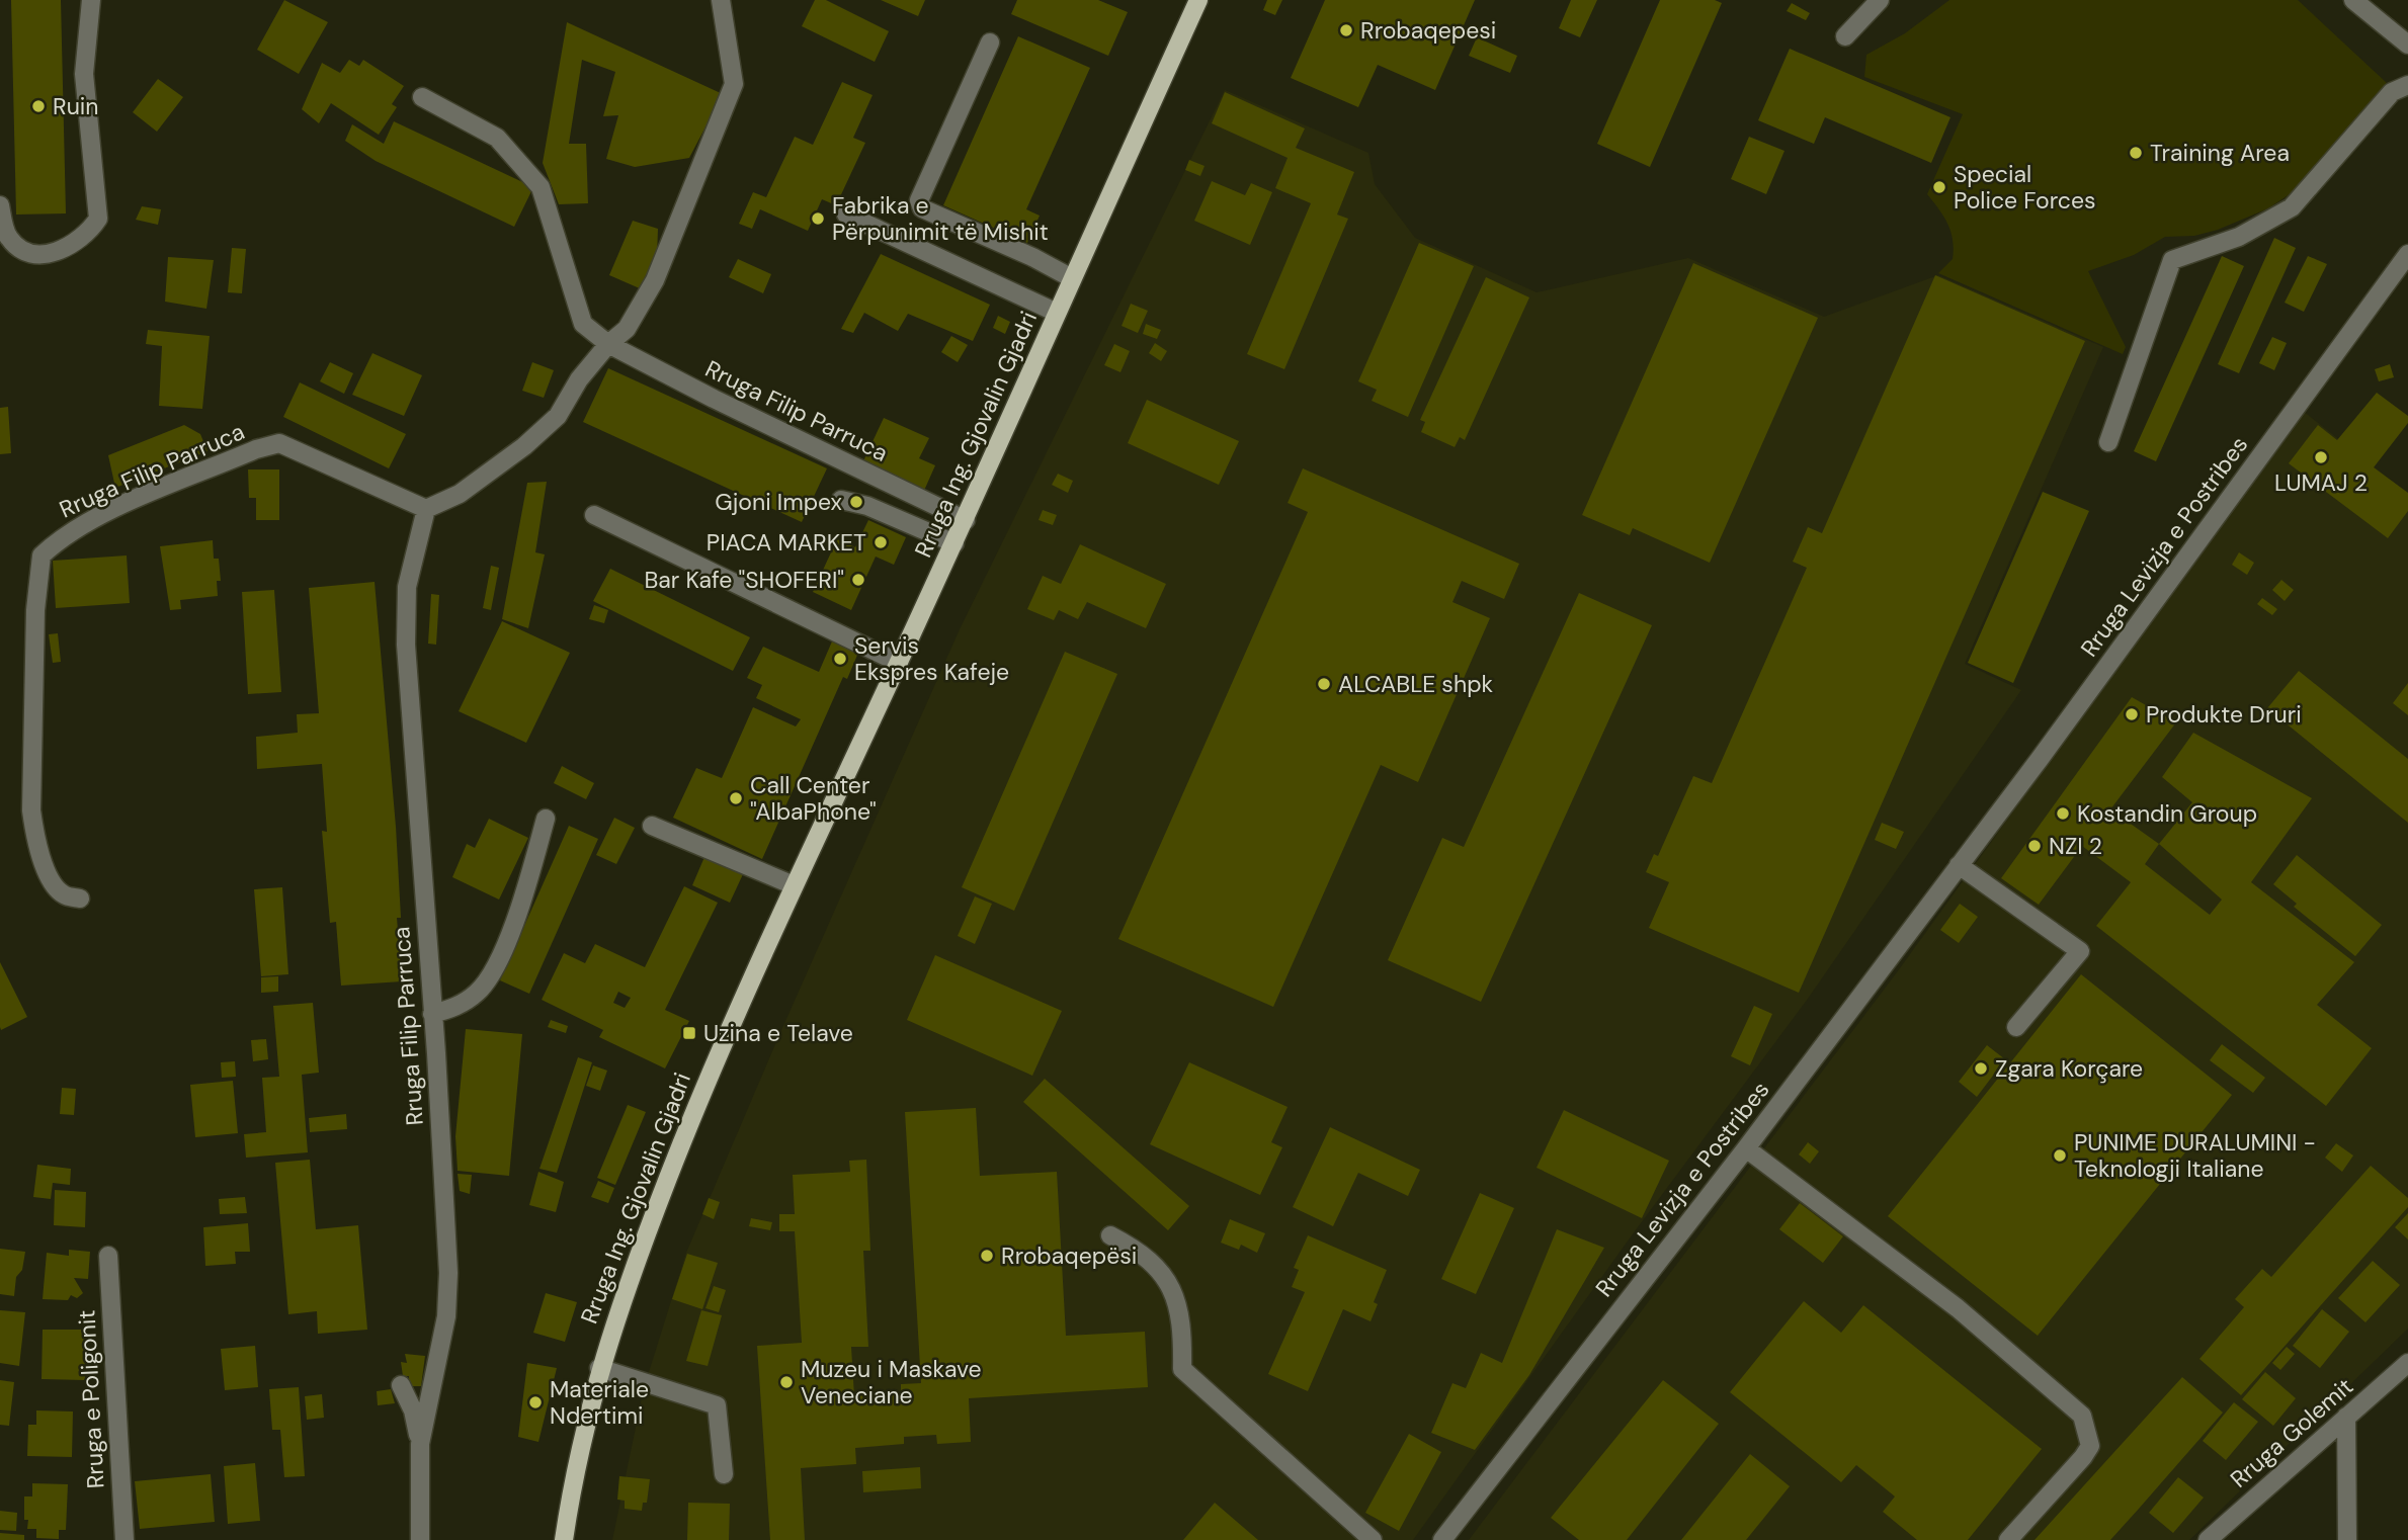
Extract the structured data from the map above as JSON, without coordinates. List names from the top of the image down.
{
  "streets": {
    "main road": ["Rruga Ing. Gjovalin Gjadri"],
    "street": [
      "Rruga Filip Parruca",
      "Rruga Levizja e Postribes",
      "Rruga e Poligonit",
      "Rruga Golemit"
    ]
  },
  "crossings": [
    ["Rruga Filip Parruca", "Rruga Ing. Gjovalin Gjadri"]
  ],
  "places": {
    "other": [
      "Rrobaqepesi",
      "Ruin",
      "Training Area",
      "Special Police Forces",
      "Fabrika e Përpunimit të Mishit",
      "LUMAJ 2",
      "Gjoni Impex",
      "PIACA MARKET",
      "Bar Kafe \"SHOFERI\"",
      "Servis Ekspres Kafeje",
      "ALCABLE shpk",
      "Produkte Druri",
      "Call Center \"AlbaPhone\"",
      "Kostandin Group",
      "NZI 2",
      "Zgara Korçare",
      "PUNIME DURALUMINI - Teknologji Italiane",
      "Rrobaqepësi",
      "Muzeu i Maskave Veneciane",
      "Materiale Ndertimi"
    ],
    "transit": ["Uzina e Telave"]
  }
}
